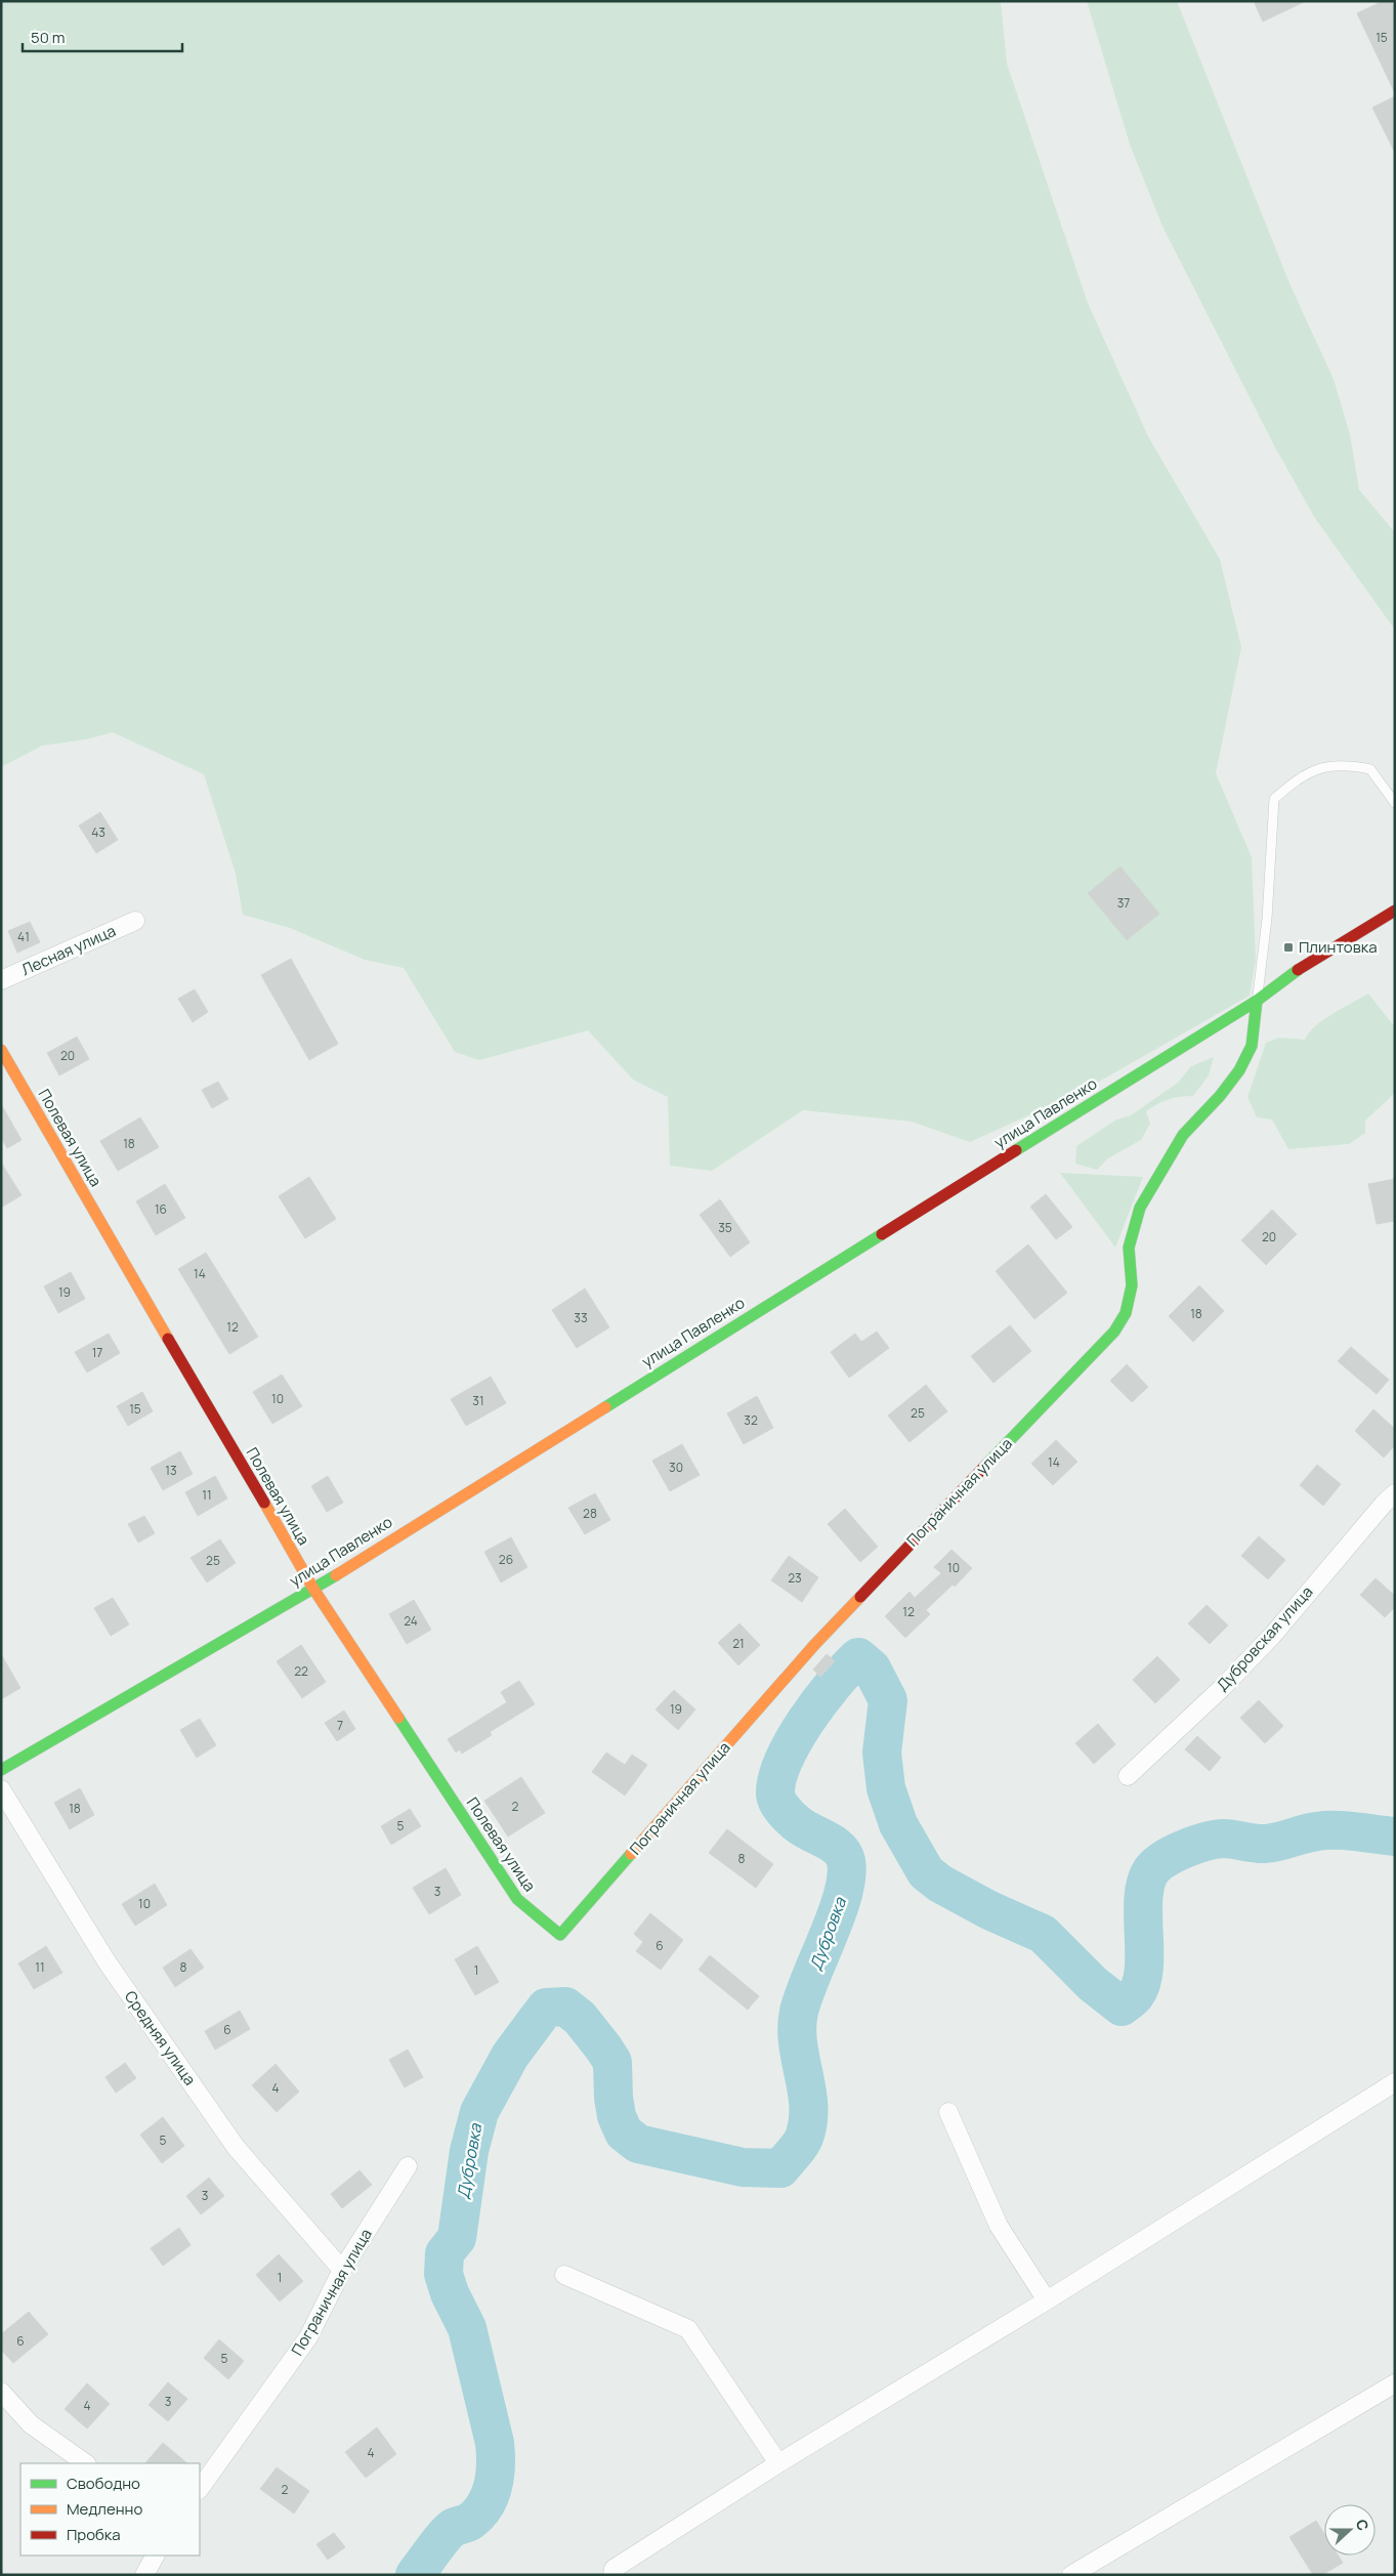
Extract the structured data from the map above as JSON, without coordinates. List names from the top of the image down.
{
  "streets": {
    "street": [
      "Лесная улица",
      "улица Павленко",
      "Полевая улица",
      "Пограничная улица",
      "Дубровская улица",
      "Средняя улица"
    ]
  },
  "crossings": [
    ["улица Павленко", "Полевая улица"],
    ["улица Павленко", "Пограничная улица"],
    ["Полевая улица", "Пограничная улица"],
    ["Пограничная улица", "Средняя улица"]
  ],
  "water": ["Дубровка"],
  "places": {
    "transit": ["Плинтовка"]
  },
  "house_numbers": [
    "15",
    "43",
    "37",
    "41",
    "20",
    "18",
    "16",
    "35",
    "20",
    "14",
    "19",
    "18",
    "33",
    "12",
    "17",
    "10",
    "31",
    "15",
    "25",
    "32",
    "14",
    "30",
    "13",
    "11",
    "28",
    "26",
    "25",
    "10",
    "23",
    "12",
    "24",
    "21",
    "22",
    "19",
    "7",
    "2",
    "18",
    "5",
    "8",
    "3",
    "10",
    "6",
    "11",
    "8",
    "1",
    "6",
    "4",
    "5",
    "3",
    "1",
    "6",
    "5",
    "3",
    "4",
    "4",
    "2"
  ],
  "legend": ["Свободно", "Медленно", "Пробка"],
  "scale_bar": "50 m",
  "north": "right"
}
